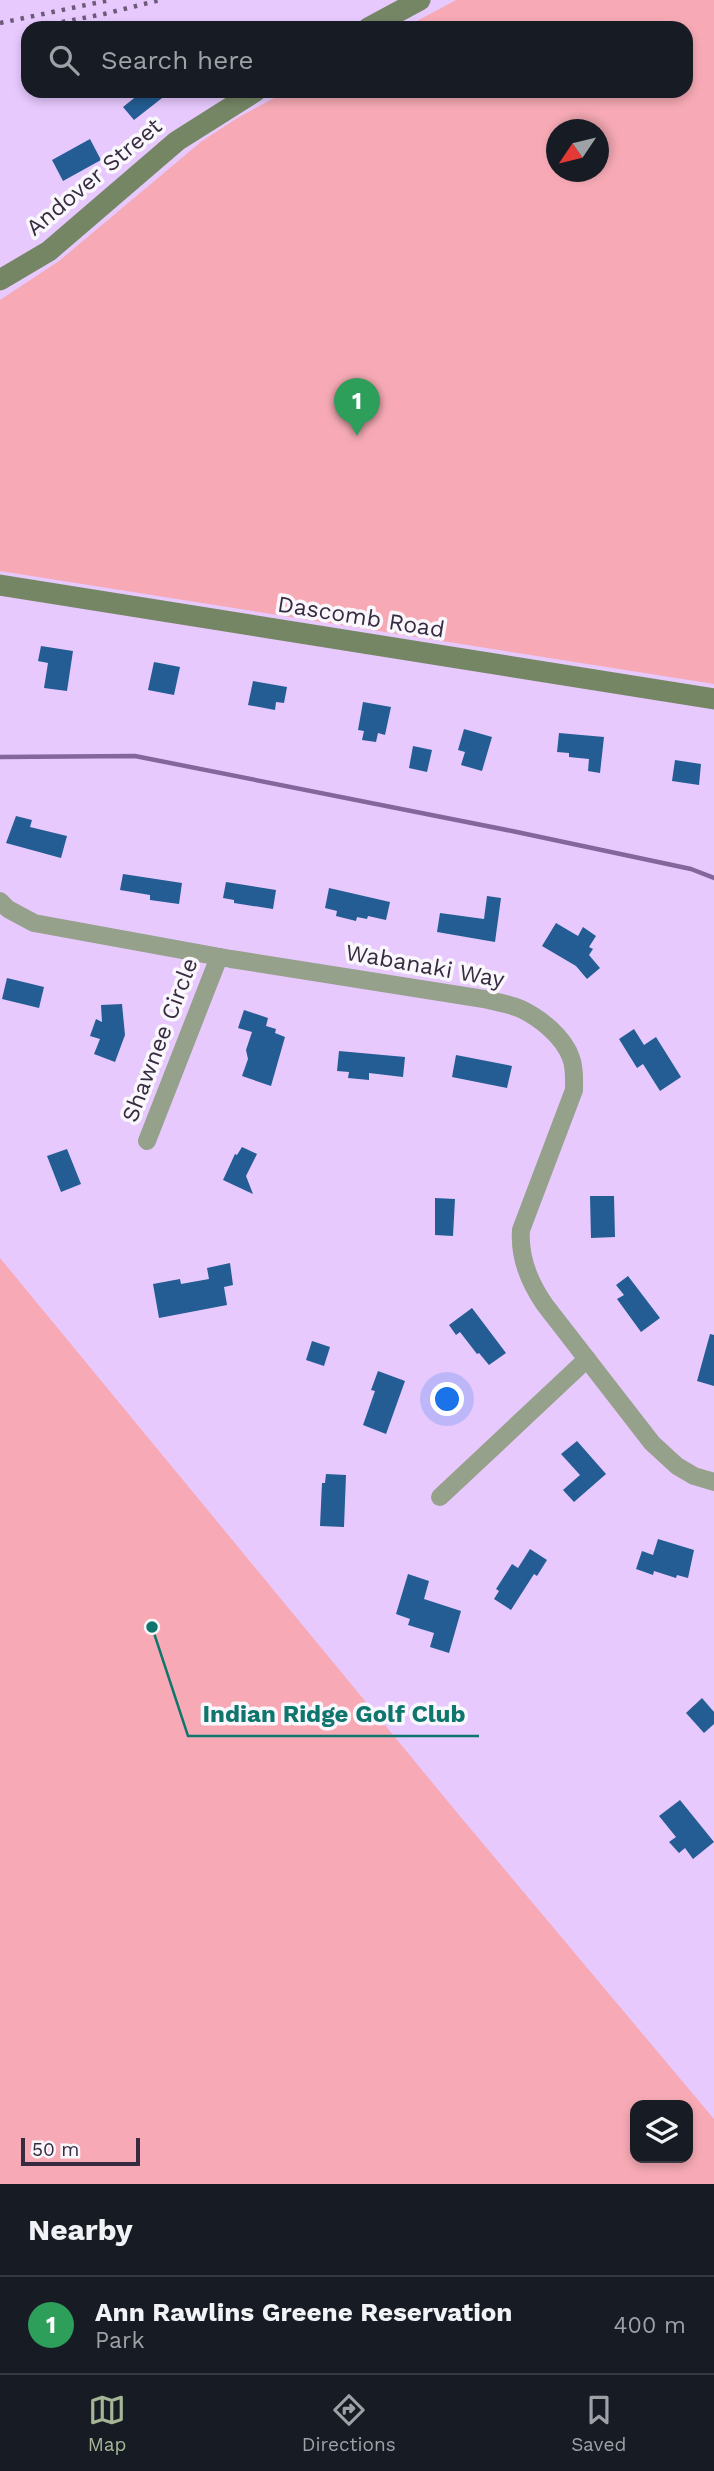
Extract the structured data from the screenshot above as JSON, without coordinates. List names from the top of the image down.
{
  "streets": {
    "main road": ["Andover Street", "Dascomb Road"],
    "street": ["Wabanaki Way", "Shawnee Circle"]
  },
  "crossings": [
    ["Wabanaki Way", "Shawnee Circle"]
  ],
  "places": ["Indian Ridge Golf Club"],
  "scale_bar": "50 m",
  "north": "bottom left",
  "page": {
    "search": "Search here",
    "pins": "1",
    "scale": "50 m",
    "heading": "Nearby",
    "list": [
      {
        "mark": "1",
        "name": "Ann Rawlins Greene Reservation",
        "note": "Park",
        "value": "400 m"
      }
    ],
    "nav": ["Map", "Directions", "Saved"]
  }
}
